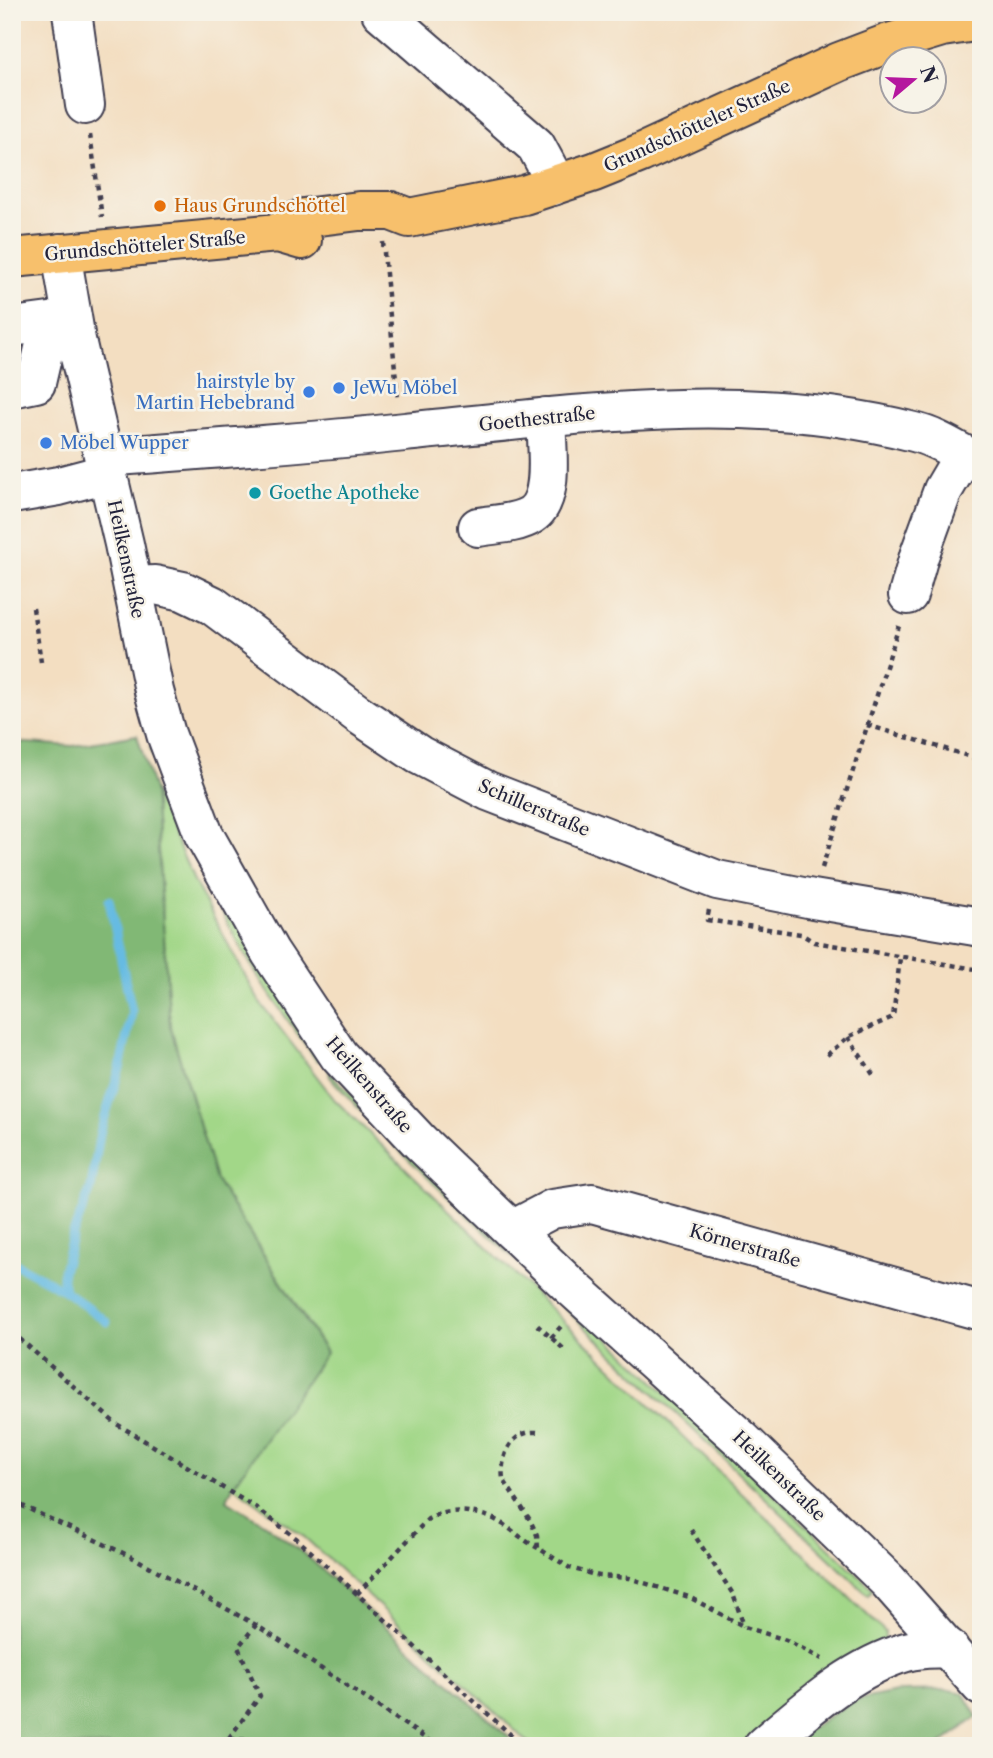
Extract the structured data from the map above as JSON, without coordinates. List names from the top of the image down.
{
  "streets": {
    "main road": ["Grundschötteler Straße"],
    "street": [
      "Goethestraße",
      "Heilkenstraße",
      "Schillerstraße",
      "Körnerstraße"
    ]
  },
  "crossings": [
    ["Grundschötteler Straße", "Heilkenstraße"],
    ["Goethestraße", "Heilkenstraße"],
    ["Heilkenstraße", "Schillerstraße"],
    ["Heilkenstraße", "Körnerstraße"]
  ],
  "places": [
    "Haus Grundschöttel",
    "JeWu Möbel",
    "hairstyle by Martin Hebebrand",
    "Möbel Wupper",
    "Goethe Apotheke"
  ],
  "north": "right"
}
